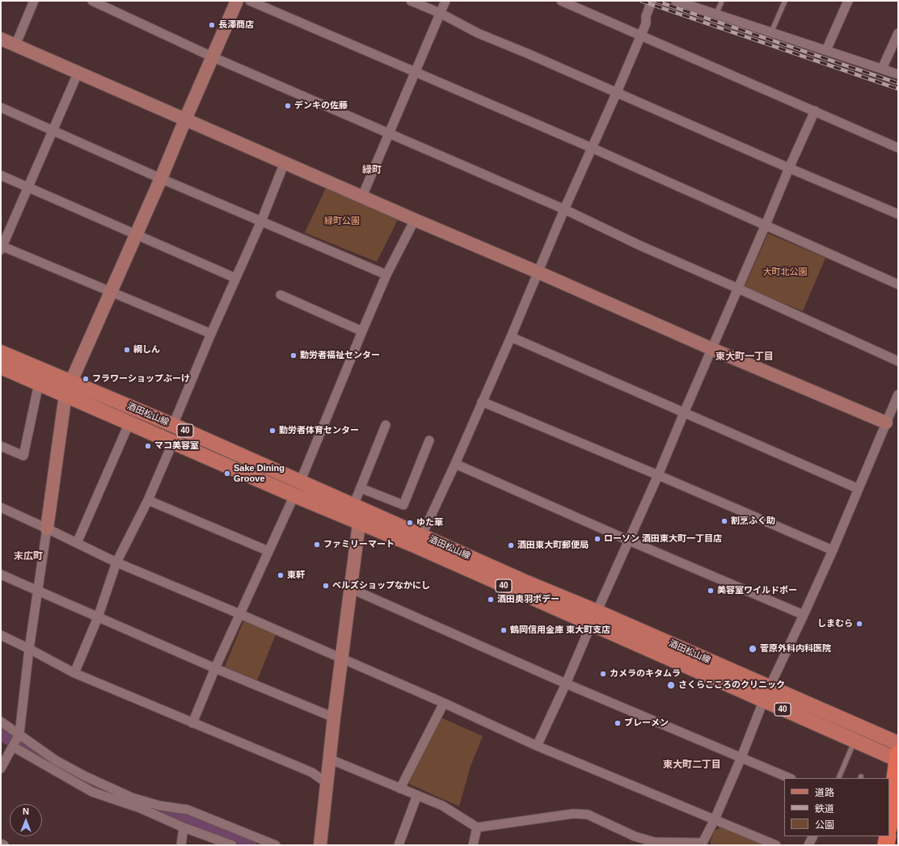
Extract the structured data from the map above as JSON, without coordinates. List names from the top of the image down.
{
  "streets": {
    "main road": ["酒田松山線", "40"]
  },
  "districts": [
    "緑町",
    "東大町一丁目",
    "末広町",
    "東大町二丁目"
  ],
  "parks": ["緑町公園", "大町北公園"],
  "places": [
    "長澤商店",
    "デンキの佐藤",
    "綱しん",
    "勤労者福祉センター",
    "フラワーショップぶーけ",
    "勤労者体育センター",
    "マコ美容室",
    "Sake Dining Groove",
    "割烹ふく助",
    "ゆた華",
    "ローソン 酒田東大町一丁目店",
    "ファミリーマート",
    "酒田東大町郵便局",
    "東軒",
    "ベルズショップなかにし",
    "美容室ワイルドボー",
    "酒田奥羽ボデー",
    "しまむら",
    "鶴岡信用金庫 東大町支店",
    "菅原外科内科医院",
    "カメラのキタムラ",
    "さくらこころのクリニック",
    "ブレーメン"
  ],
  "legend": ["道路", "鉄道", "公園"],
  "north": "top"
}
